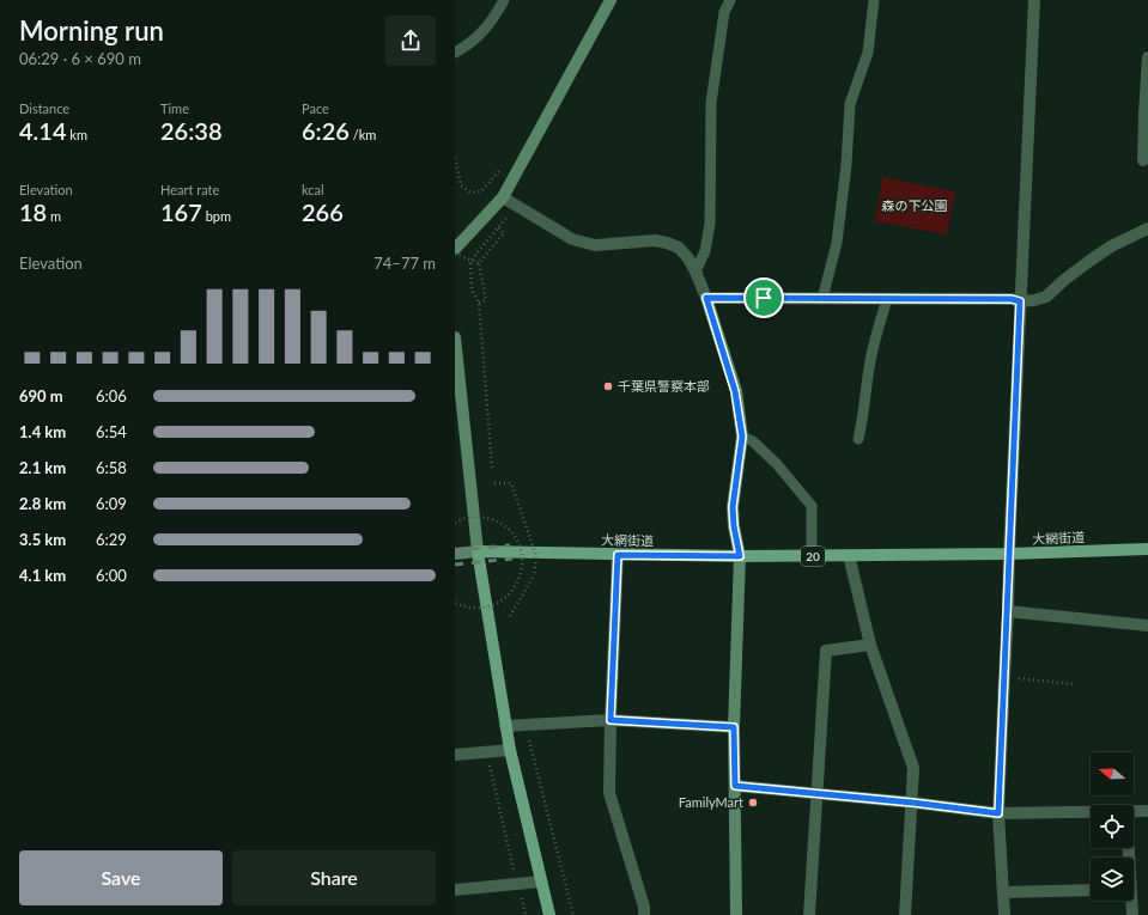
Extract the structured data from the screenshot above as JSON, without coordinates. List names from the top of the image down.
{
  "streets": {
    "main road": ["大網街道", "20"]
  },
  "parks": ["森の下公園"],
  "places": ["千葉県警察本部", "FamilyMart"],
  "north": "left",
  "page": {
    "heading": ["Morning run", "06:29 · 6 × 690 m"],
    "stats": [
      ["Distance", "4.14 km"],
      ["Time", "26:38"],
      ["Pace", "6:26 /km"],
      ["Elevation", "18 m"],
      ["Heart rate", "167 bpm"],
      ["kcal", "266"]
    ],
    "chart": ["Elevation", "74–77 m"],
    "list": [
      {
        "name": "690 m",
        "note": "6:06"
      },
      {
        "name": "1.4 km",
        "note": "6:54"
      },
      {
        "name": "2.1 km",
        "note": "6:58"
      },
      {
        "name": "2.8 km",
        "note": "6:09"
      },
      {
        "name": "3.5 km",
        "note": "6:29"
      },
      {
        "name": "4.1 km",
        "note": "6:00"
      }
    ],
    "buttons": ["Save", "Share"]
  }
}
